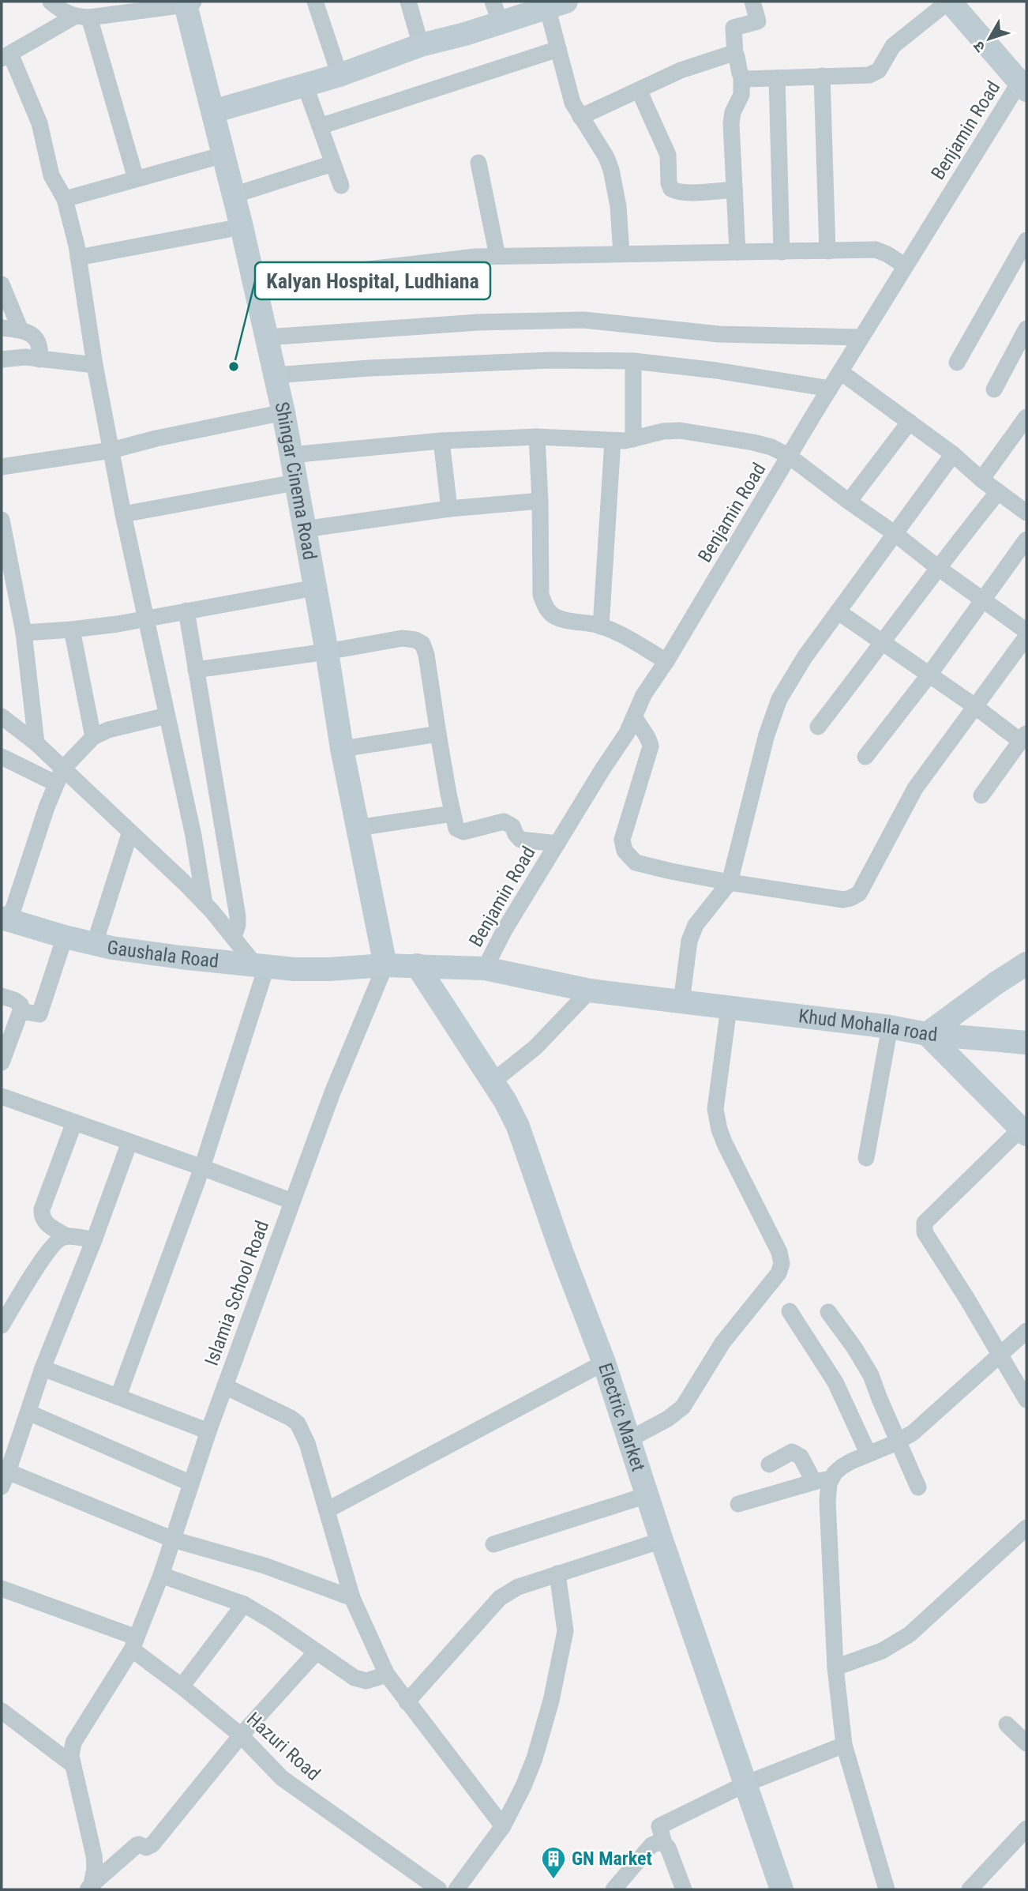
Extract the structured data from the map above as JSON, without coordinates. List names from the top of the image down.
{
  "streets": {
    "street": [
      "Benjamin Road",
      "Shingar Cinema Road",
      "Gaushala Road",
      "Khud Mohalla road",
      "Islamia School Road",
      "Electric Market",
      "Hazuri Road"
    ]
  },
  "crossings": [
    ["Benjamin Road", "Gaushala Road"],
    ["Shingar Cinema Road", "Gaushala Road"],
    ["Shingar Cinema Road", "Islamia School Road"],
    ["Gaushala Road", "Khud Mohalla road"],
    ["Gaushala Road", "Islamia School Road"],
    ["Gaushala Road", "Electric Market"],
    ["Islamia School Road", "Hazuri Road"]
  ],
  "places": {
    "other": ["Kalyan Hospital, Ludhiana"],
    "building": ["GN Market"]
  },
  "north": "bottom left"
}
